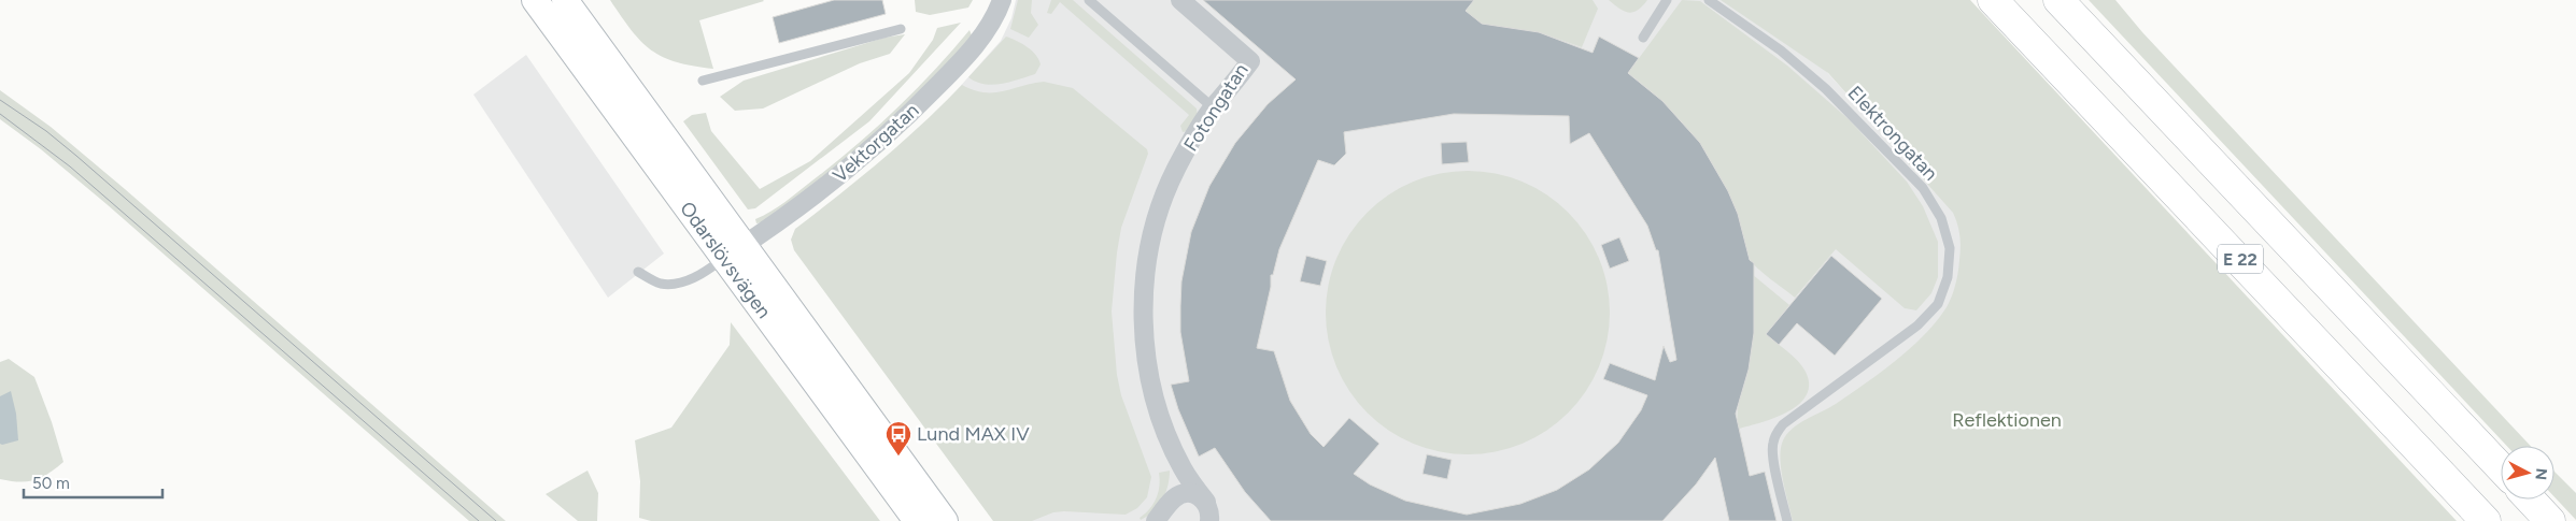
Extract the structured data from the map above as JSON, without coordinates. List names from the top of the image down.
{
  "streets": {
    "highway": ["E 22"],
    "main road": ["Odarslövsvägen"],
    "street": ["Fotongatan", "Vektorgatan"],
    "lane": ["Elektrongatan"]
  },
  "crossings": [
    ["Vektorgatan", "Odarslövsvägen"]
  ],
  "parks": ["Reflektionen"],
  "places": {
    "bus stop": ["Lund MAX IV"]
  },
  "scale_bar": "50 m",
  "north": "right"
}
